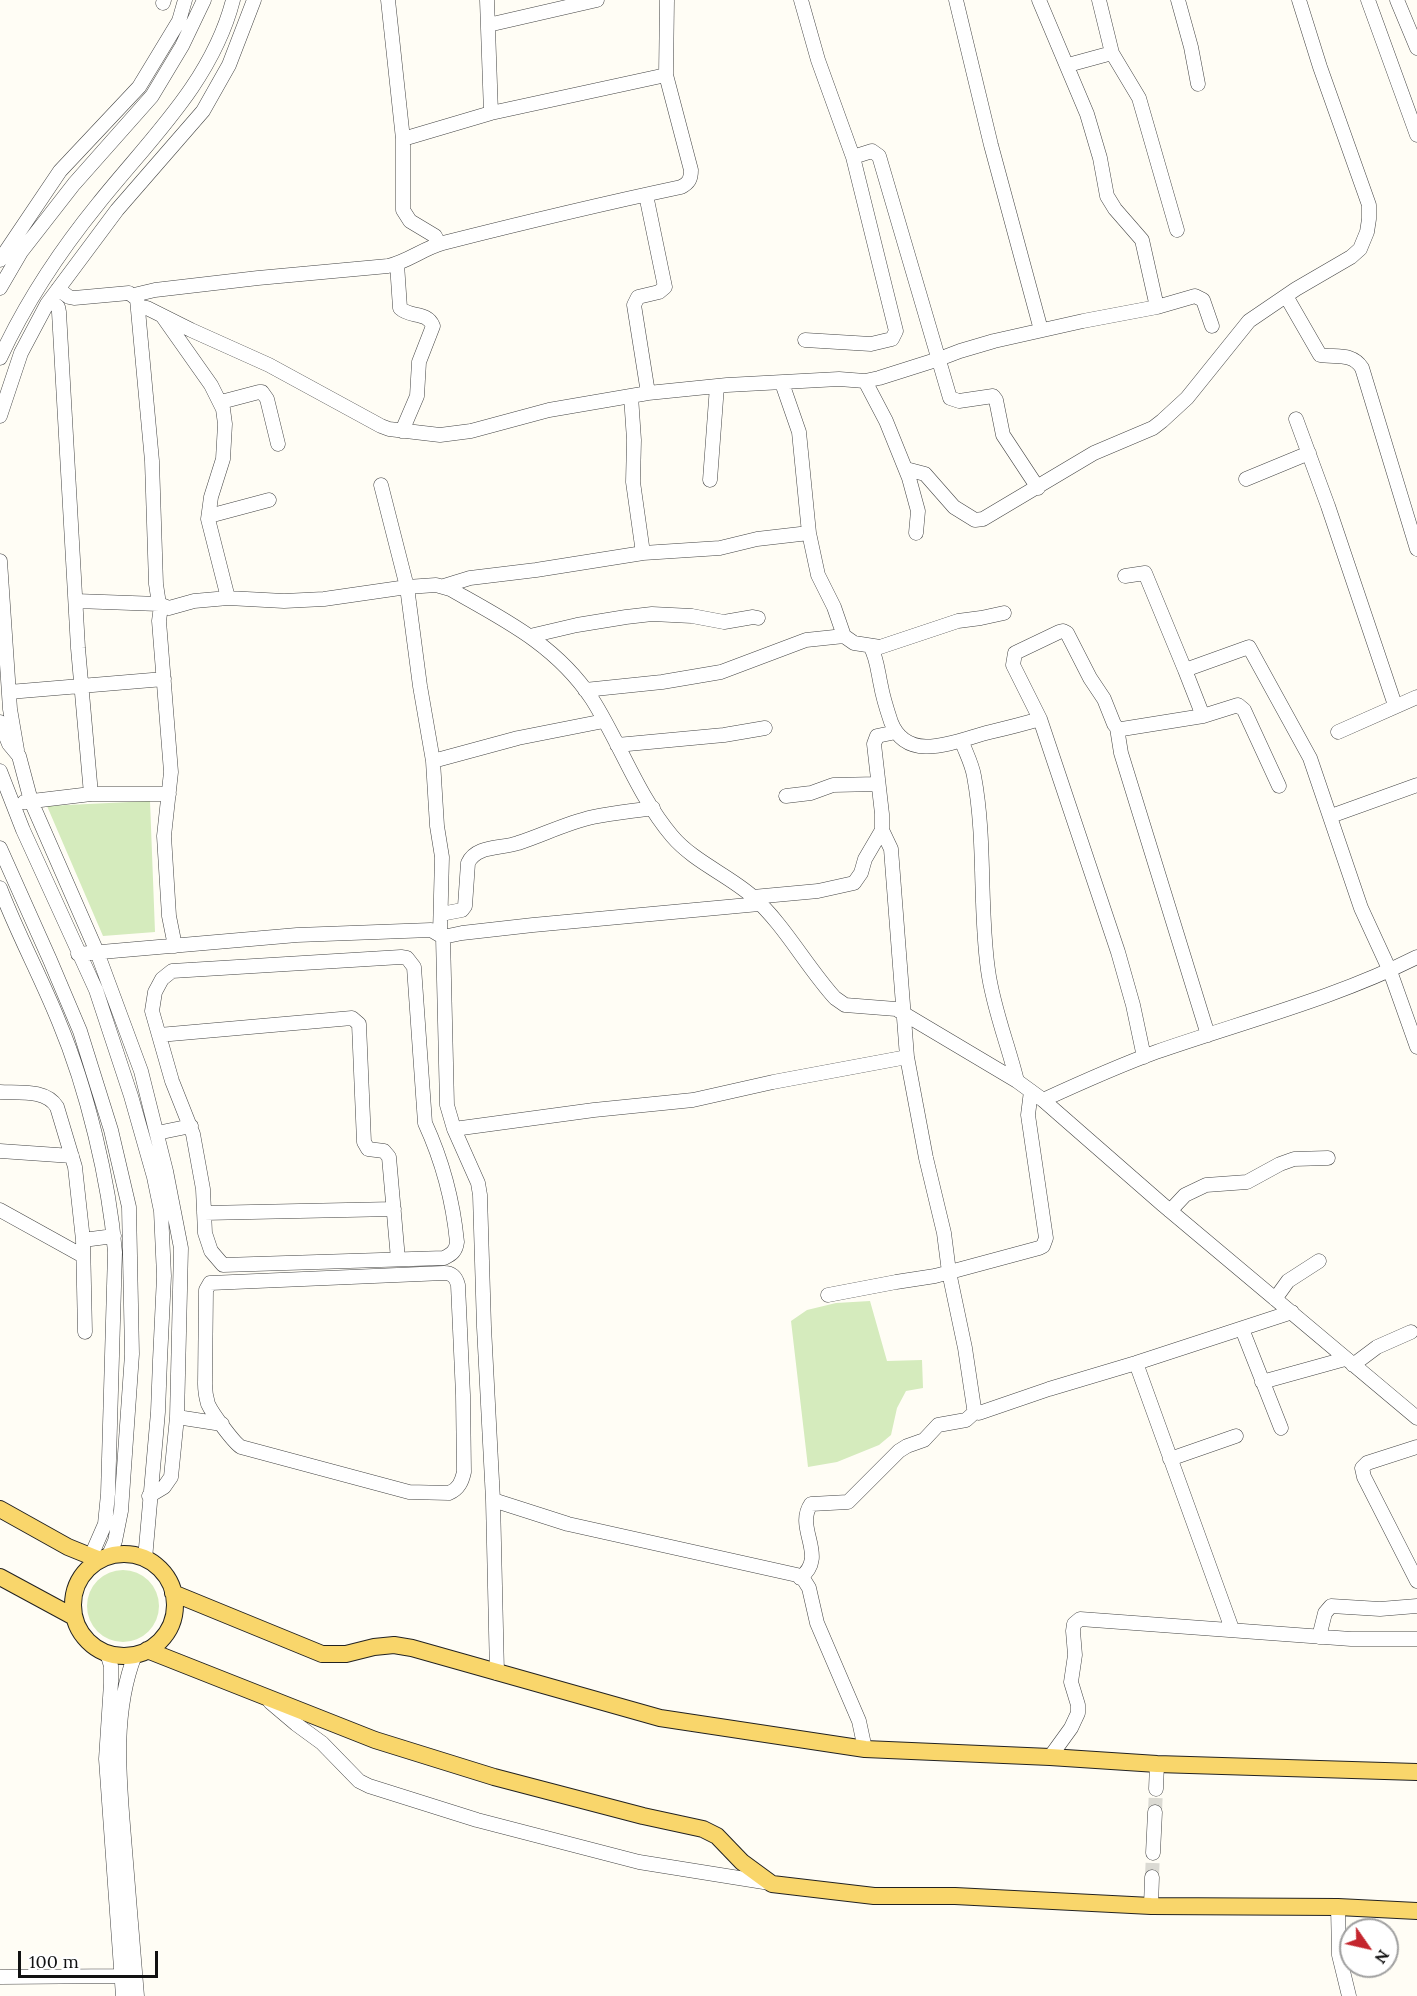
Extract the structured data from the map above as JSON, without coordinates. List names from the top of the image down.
{
  "scale_bar": "100 m",
  "north": "bottom right"
}
